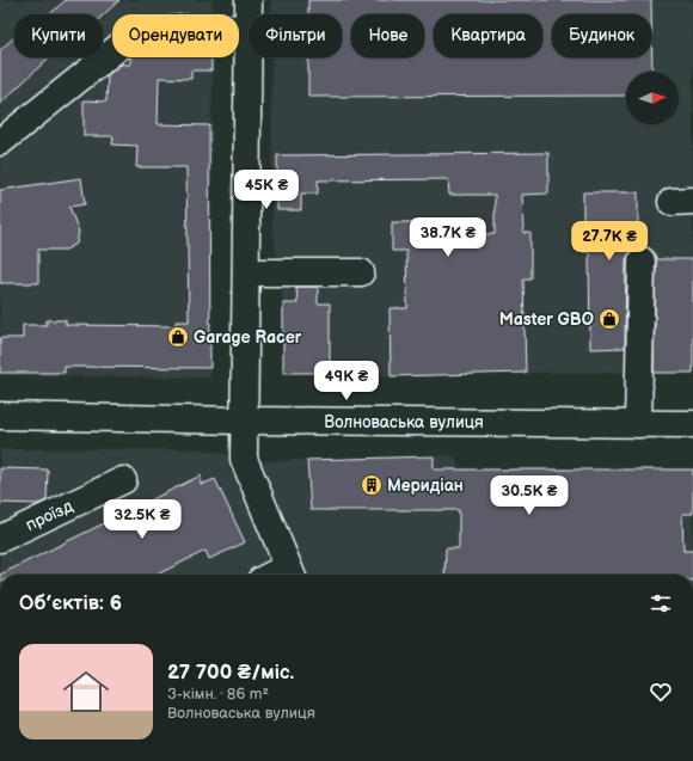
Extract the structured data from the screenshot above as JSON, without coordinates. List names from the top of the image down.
{
  "streets": {
    "street": ["Волноваська вулиця", "проїзд"]
  },
  "places": {
    "shop": ["Master GBO", "Garage Racer"],
    "building": ["Меридіан"]
  },
  "north": "right",
  "page": {
    "chip": [
      "Купити",
      "Орендувати",
      "Фільтри",
      "Нове",
      "Квартира",
      "Будинок"
    ],
    "price": [
      "45K ₴",
      "38.7K ₴",
      "27.7K ₴",
      "49K ₴",
      "30.5K ₴",
      "32.5K ₴"
    ],
    "heading": "Об’єктів: 6",
    "list": [
      {
        "name": "27 700 ₴/міс.",
        "note": "3-кімн. · 86 m² · Волноваська вулиця"
      }
    ]
  }
}
